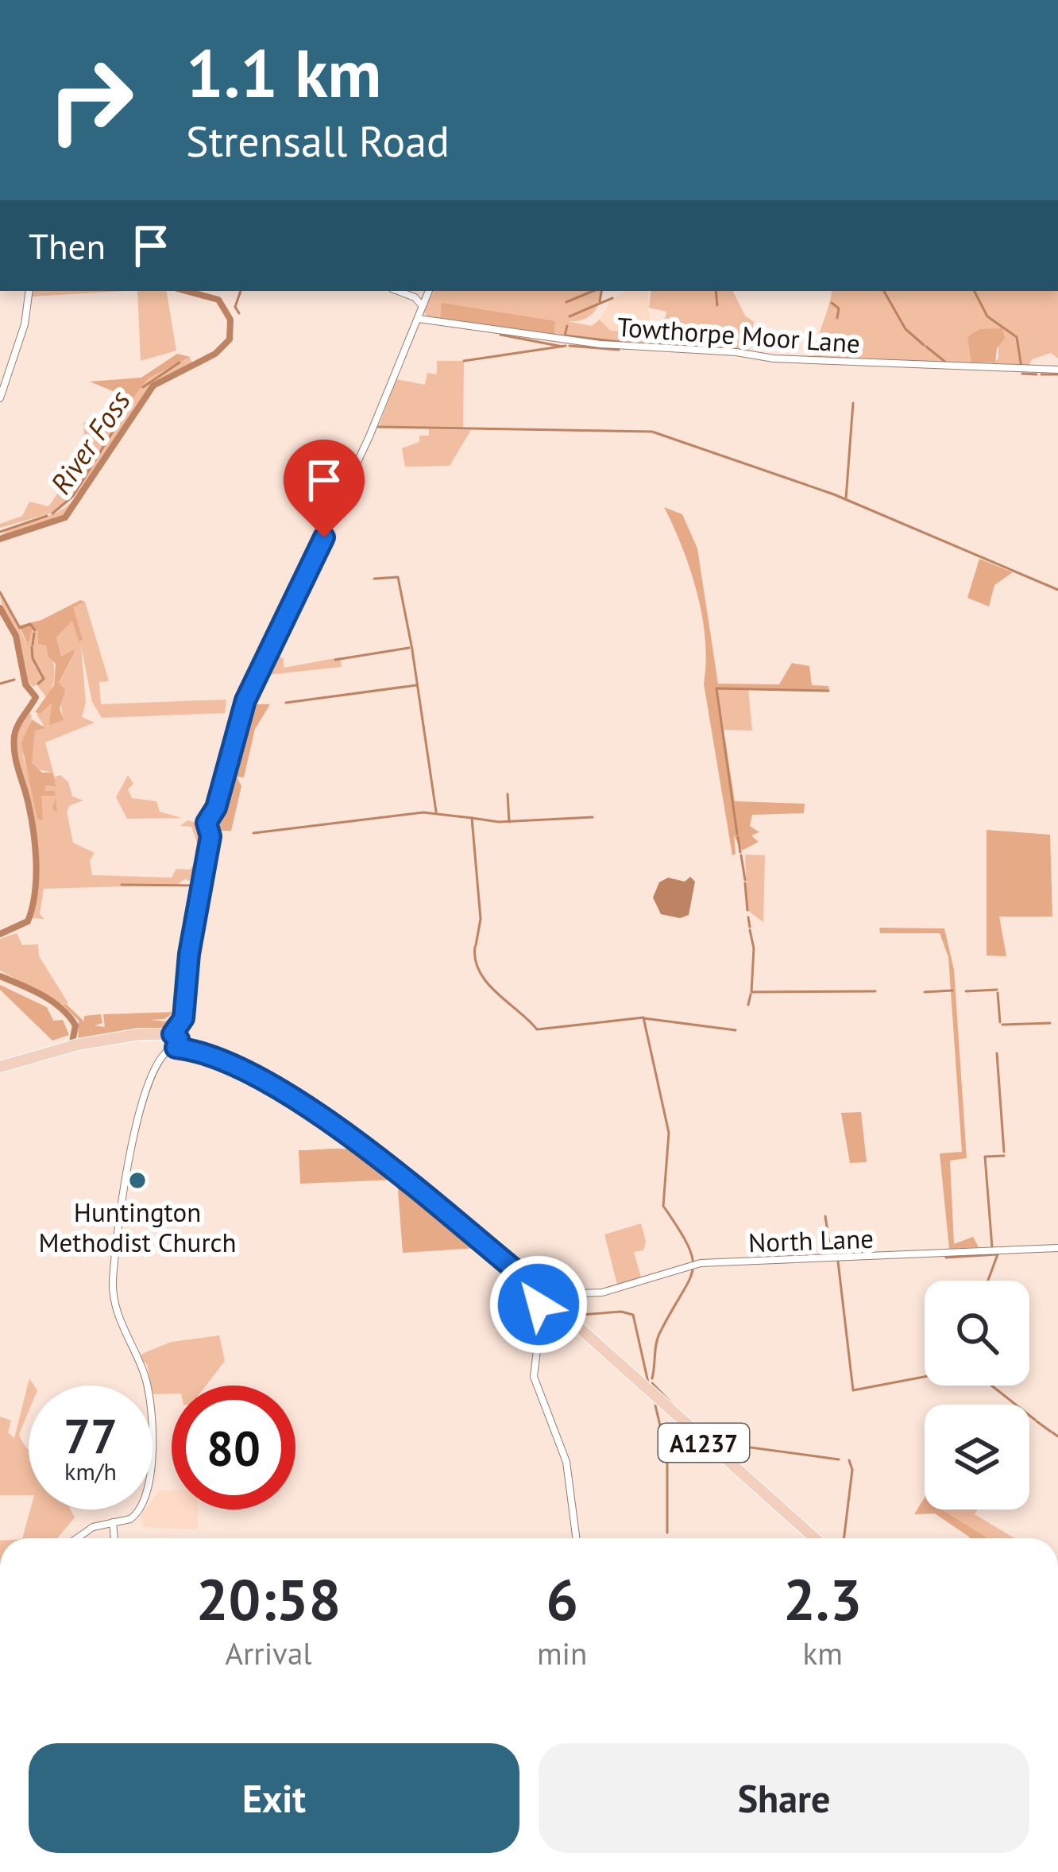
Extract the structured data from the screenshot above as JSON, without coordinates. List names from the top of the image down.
{
  "streets": {
    "highway": ["A1237"],
    "street": ["Towthorpe Moor Lane", "North Lane"]
  },
  "crossings": [
    ["North Lane", "A1237"]
  ],
  "water": ["River Foss"],
  "places": ["Huntington Methodist Church"],
  "page": {
    "turn": ["1.1 km", "Strensall Road"],
    "then": "Then",
    "speed": "77 km/h",
    "limit": "80",
    "eta": [
      "20:58",
      "Arrival",
      "6",
      "min",
      "2.3",
      "km"
    ],
    "buttons": ["Exit", "Share"]
  }
}
